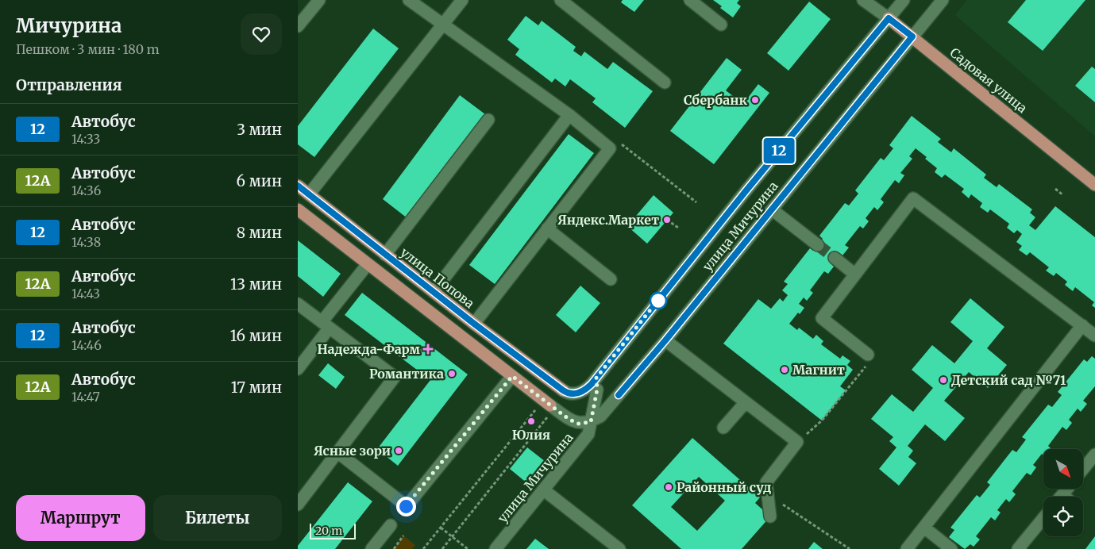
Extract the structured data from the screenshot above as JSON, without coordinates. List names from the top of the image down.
{
  "streets": {
    "main road": ["Садовая улица", "улица Попова"],
    "street": ["улица Мичурина"]
  },
  "crossings": [
    ["Садовая улица", "улица Мичурина"],
    ["улица Мичурина", "улица Попова"]
  ],
  "places": {
    "other": [
      "Сбербанк",
      "Яндекс.Маркет",
      "Магнит",
      "Романтика",
      "Детский сад №71",
      "Юлия",
      "Ясные зори",
      "Районный суд"
    ],
    "health": ["Надежда-Фарм"]
  },
  "lines": ["bus line 12"],
  "scale_bar": "20 m",
  "north": "bottom right",
  "page": {
    "heading": [
      ["Мичурина", "Пешком · 3 мин · 180 m"],
      "Отправления"
    ],
    "on_map": "12",
    "list": [
      {
        "mark": "12",
        "name": "Автобус",
        "note": "14:33",
        "value": "3 мин"
      },
      {
        "mark": "12А",
        "name": "Автобус",
        "note": "14:36",
        "value": "6 мин"
      },
      {
        "mark": "12",
        "name": "Автобус",
        "note": "14:38",
        "value": "8 мин"
      },
      {
        "mark": "12А",
        "name": "Автобус",
        "note": "14:43",
        "value": "13 мин"
      },
      {
        "mark": "12",
        "name": "Автобус",
        "note": "14:46",
        "value": "16 мин"
      },
      {
        "mark": "12А",
        "name": "Автобус",
        "note": "14:47",
        "value": "17 мин"
      }
    ],
    "buttons": ["Маршрут", "Билеты"],
    "scale": "20 m"
  }
}
